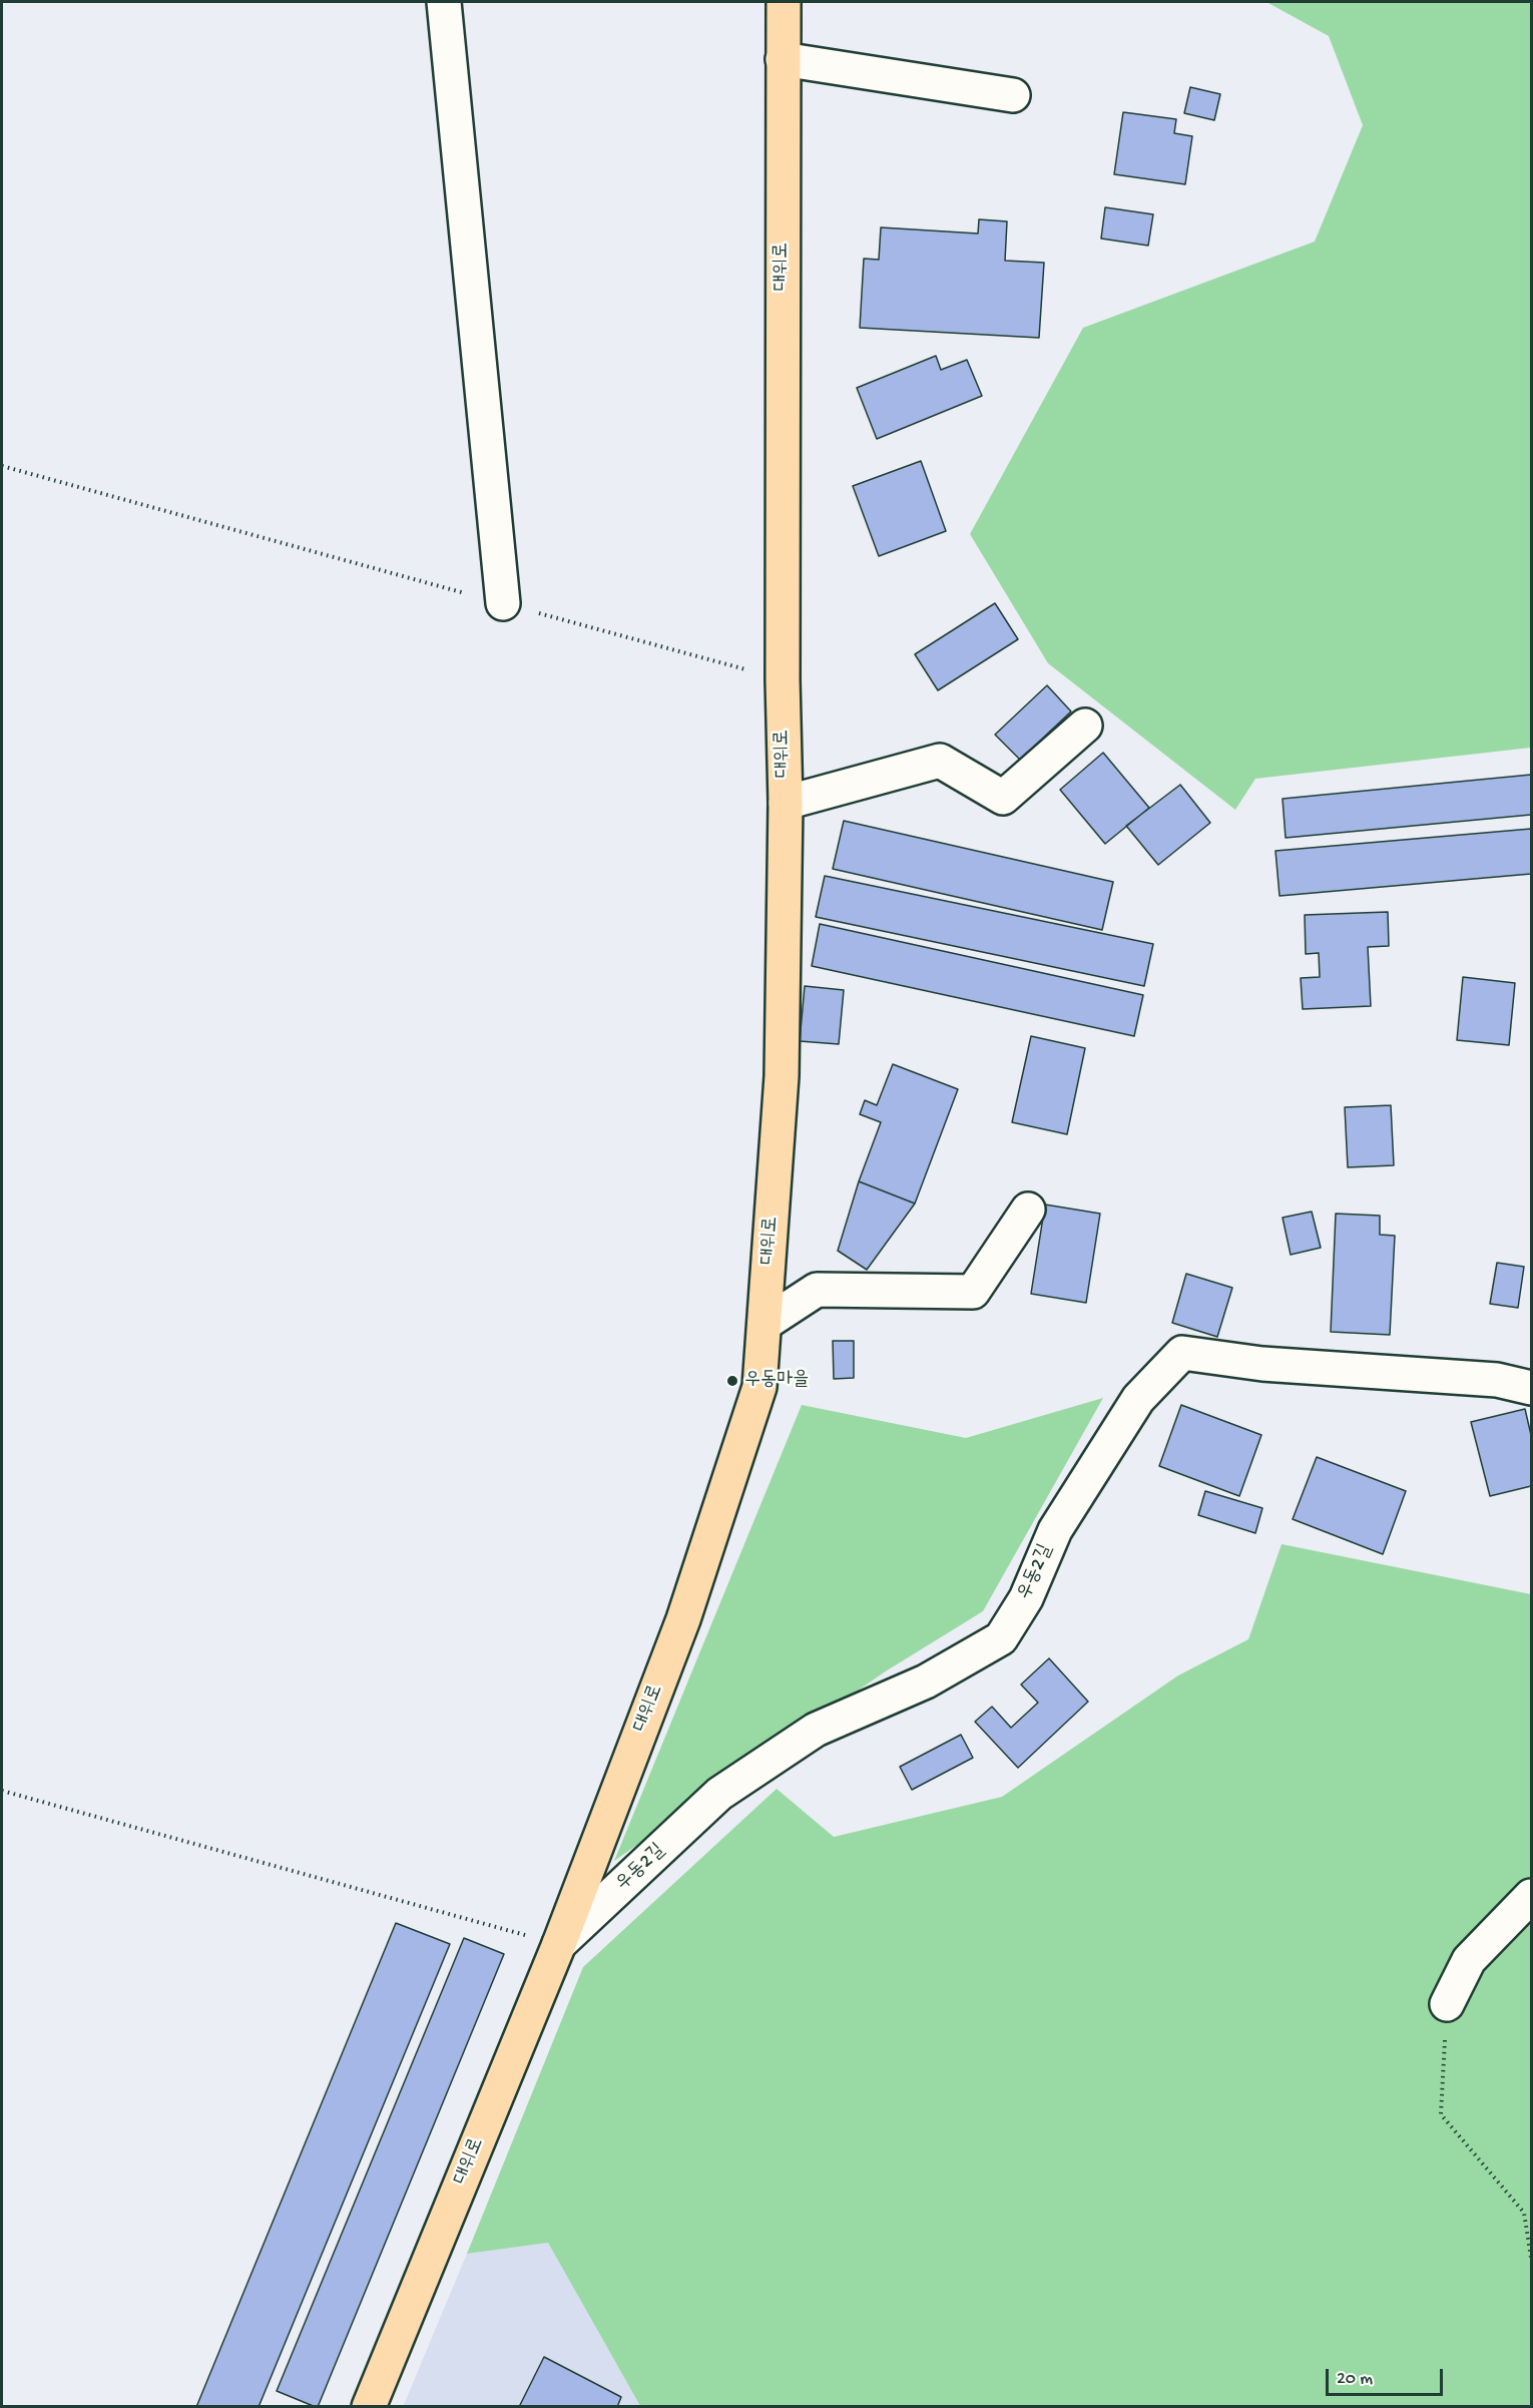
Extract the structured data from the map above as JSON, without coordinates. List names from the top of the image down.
{
  "streets": {
    "main road": ["대위로"],
    "street": ["우동2길"]
  },
  "crossings": [
    ["대위로", "우동2길"]
  ],
  "places": ["우동마을"],
  "scale_bar": "20 m"
}
